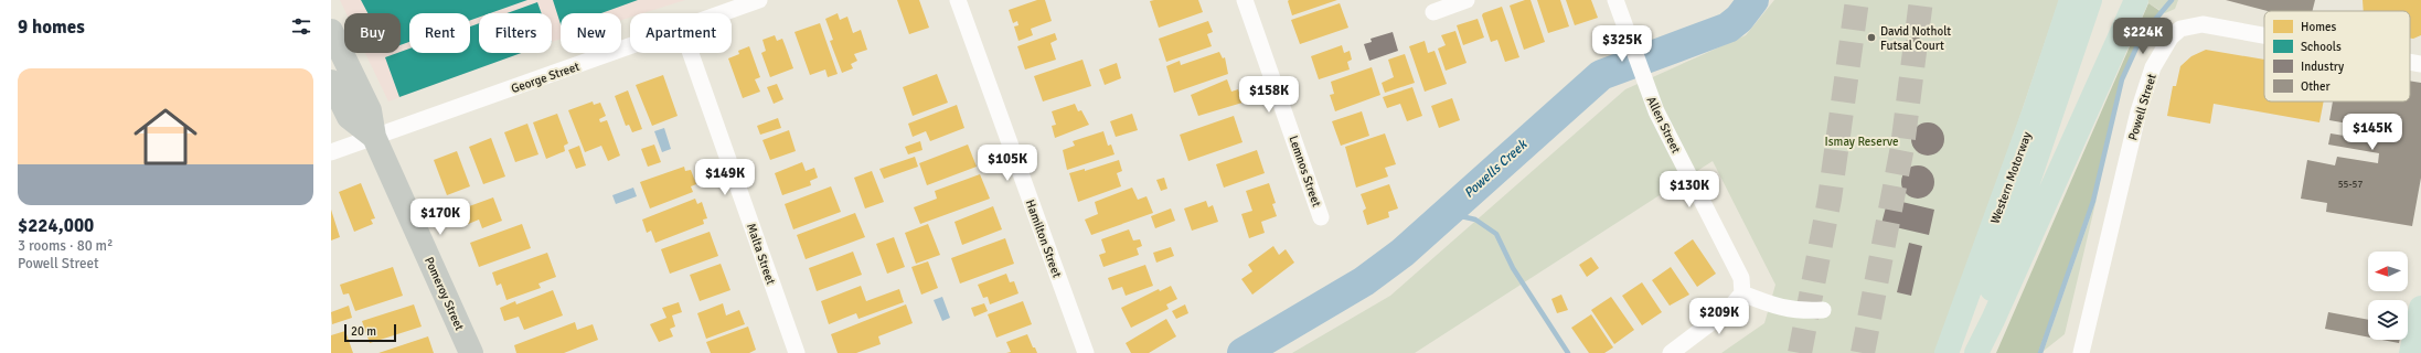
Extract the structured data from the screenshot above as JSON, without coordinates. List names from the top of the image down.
{
  "streets": {
    "highway": ["Western Motorway"],
    "main road": ["Pomeroy Street"],
    "street": [
      "George Street",
      "Powell Street",
      "Allen Street",
      "Lemnos Street",
      "Hamilton Street",
      "Malta Street"
    ]
  },
  "crossings": [
    ["George Street", "Pomeroy Street"]
  ],
  "water": ["Powells Creek"],
  "parks": ["Ismay Reserve"],
  "places": ["David Notholt Futsal Court"],
  "house_numbers": ["55-57"],
  "legend": [
    "Homes",
    "Schools",
    "Industry",
    "Other"
  ],
  "scale_bar": "20 m",
  "north": "left",
  "page": {
    "heading": "9 homes",
    "chip": [
      "Buy",
      "Rent",
      "Filters",
      "New",
      "Apartment"
    ],
    "price": [
      "$224K",
      "$325K",
      "$158K",
      "$145K",
      "$105K",
      "$149K",
      "$130K",
      "$170K",
      "$209K"
    ],
    "list": [
      {
        "name": "$224,000",
        "note": "3 rooms · 80 m² · Powell Street"
      }
    ],
    "scale": "20 m"
  }
}
